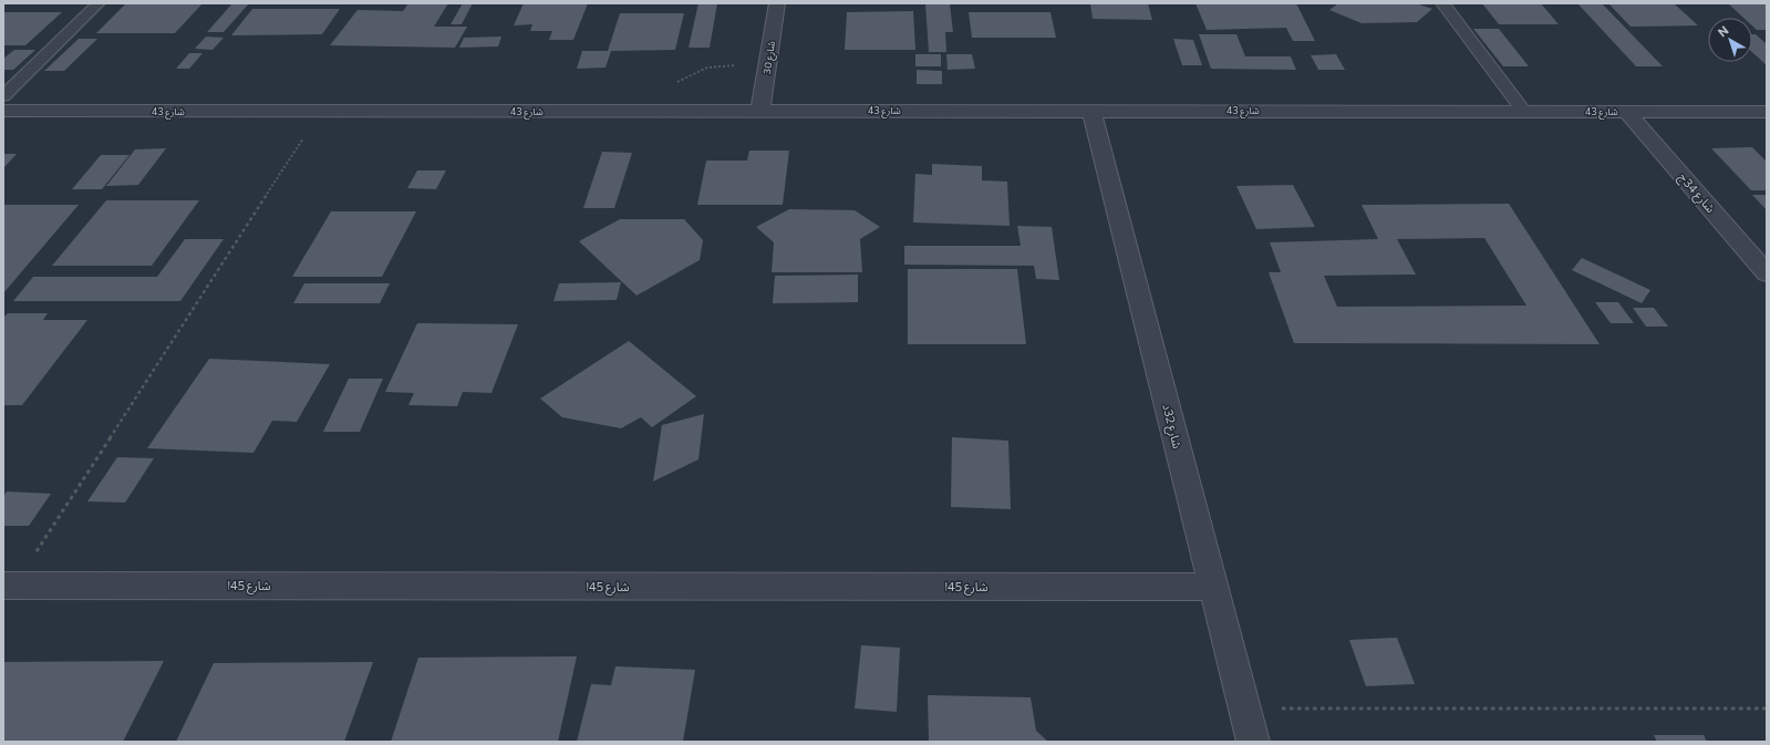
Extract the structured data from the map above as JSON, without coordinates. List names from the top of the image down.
{
  "streets": {
    "street": [
      "شارع 30",
      "شارع 43",
      "شارع 34ج",
      "شارع 32د",
      "شارع 45ا"
    ]
  },
  "crossings": [
    ["شارع 30", "شارع 43"],
    ["شارع 43", "شارع 34ج"],
    ["شارع 43", "شارع 32د"],
    ["شارع 32د", "شارع 45ا"]
  ],
  "north": "top left"
}
